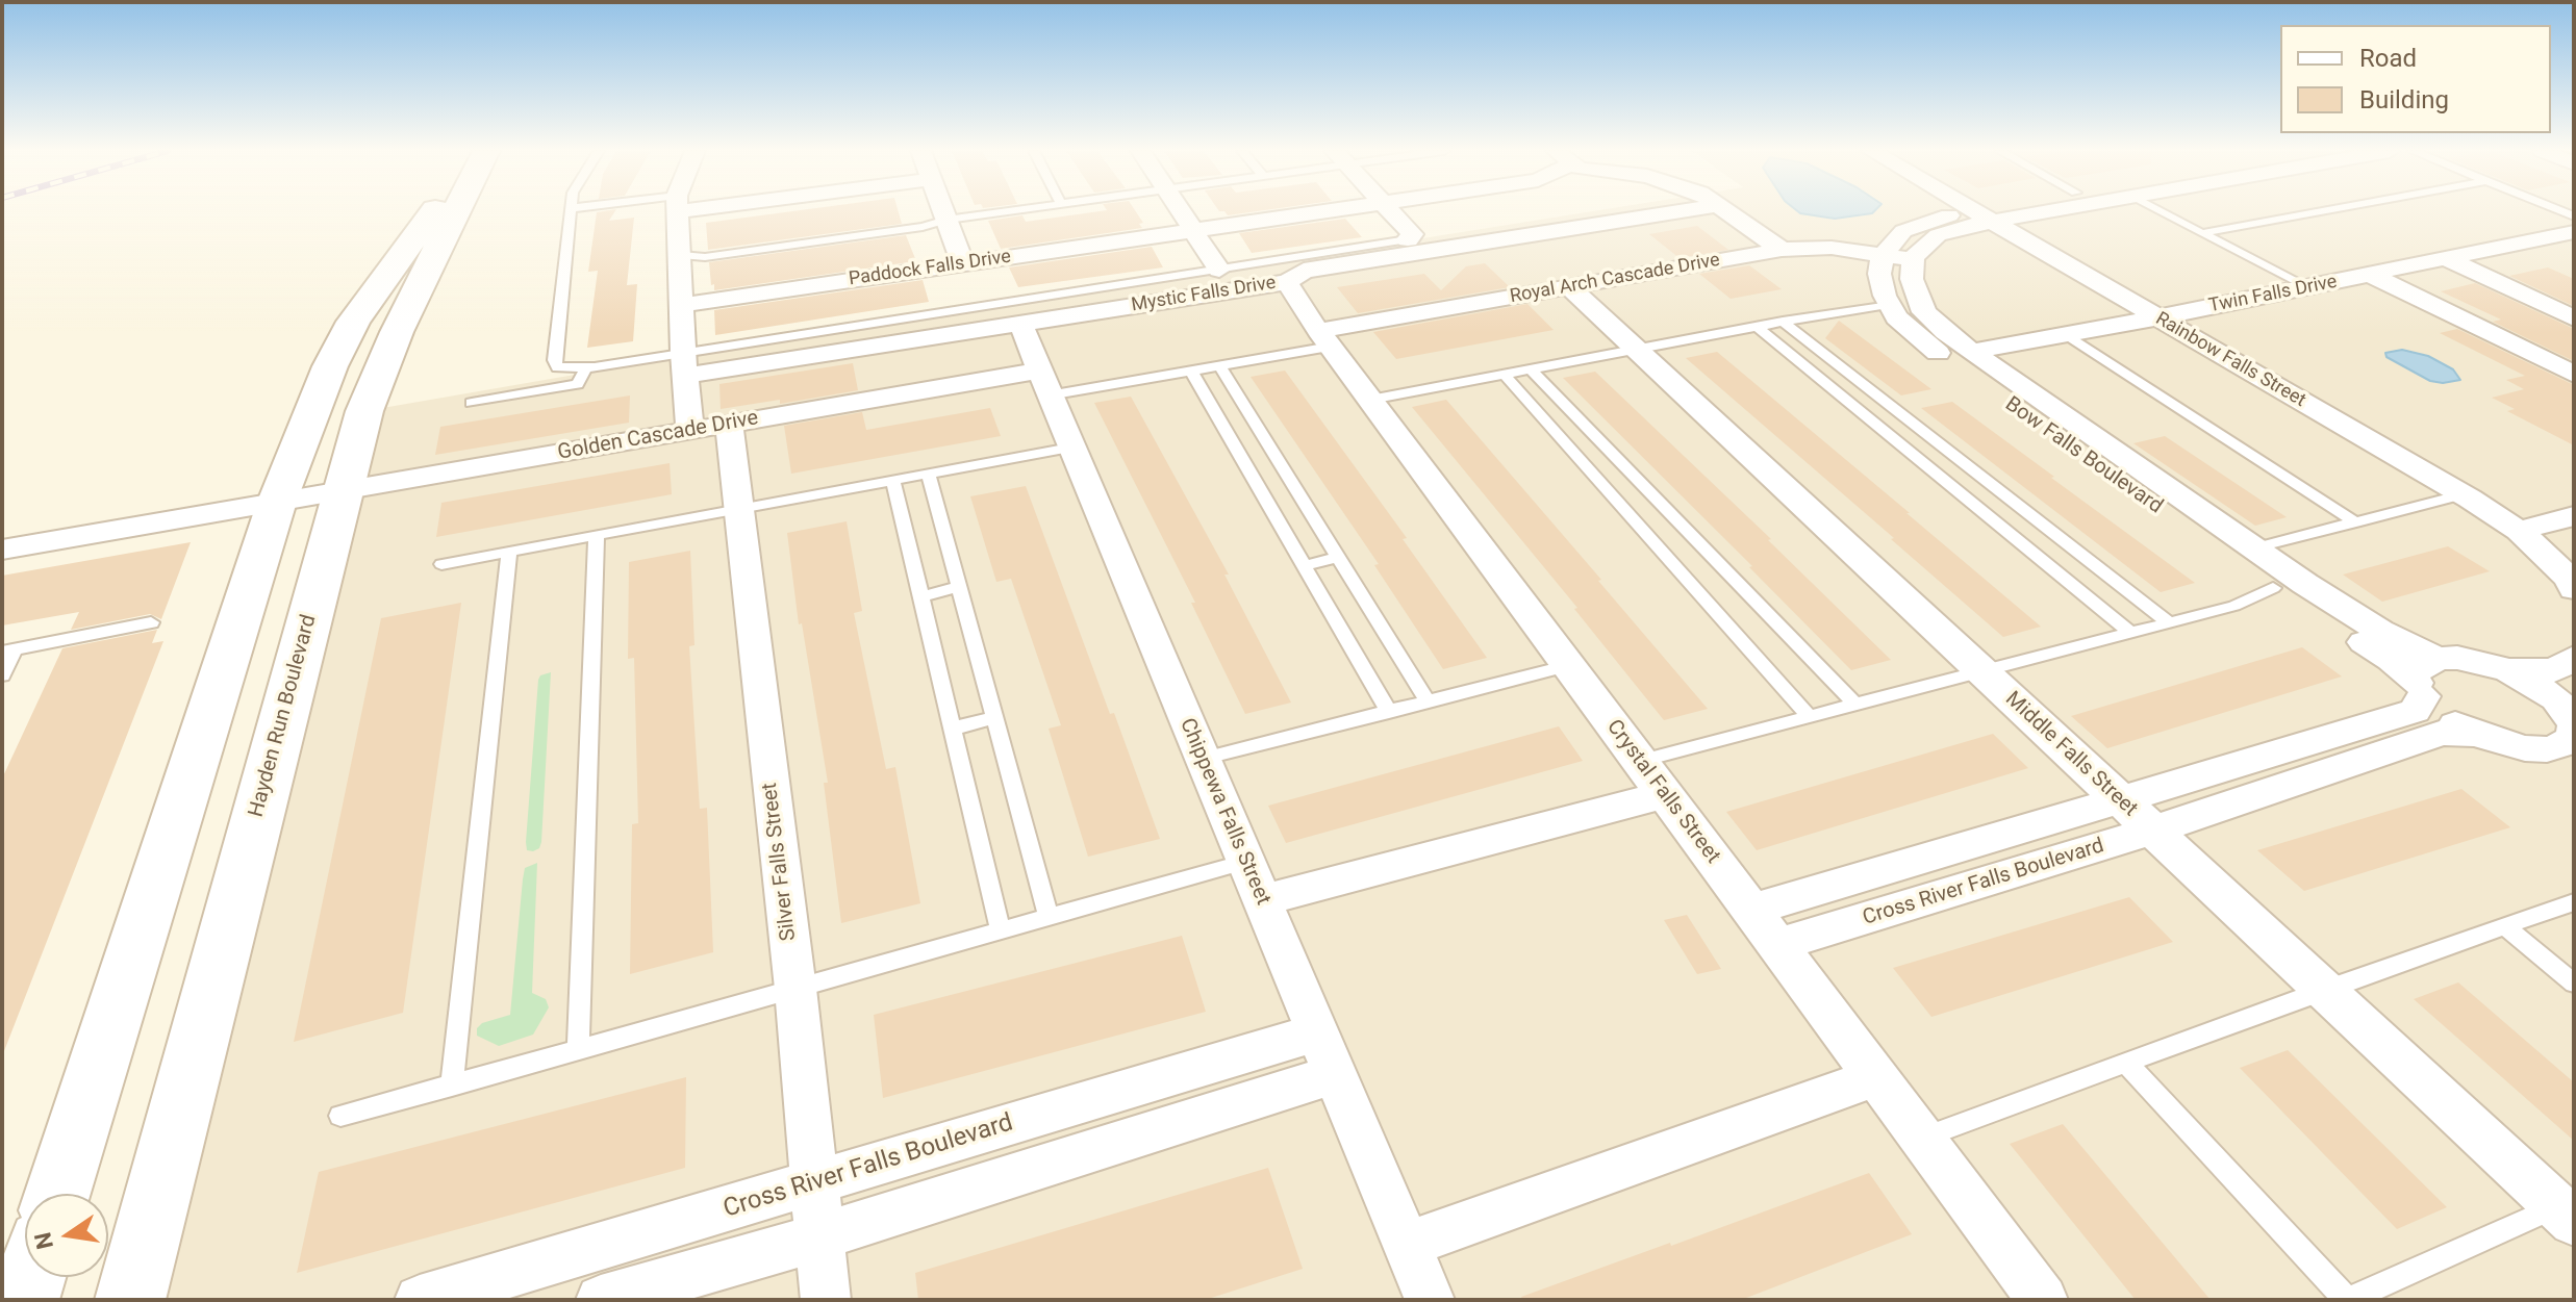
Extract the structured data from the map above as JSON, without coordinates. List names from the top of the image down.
{
  "streets": {
    "main road": ["Hayden Run Boulevard"],
    "street": [
      "Paddock Falls Drive",
      "Royal Arch Cascade Drive",
      "Mystic Falls Drive",
      "Twin Falls Drive",
      "Rainbow Falls Street",
      "Golden Cascade Drive",
      "Bow Falls Boulevard",
      "Middle Falls Street",
      "Crystal Falls Street",
      "Chippewa Falls Street",
      "Silver Falls Street",
      "Cross River Falls Boulevard"
    ]
  },
  "crossings": [
    ["Royal Arch Cascade Drive", "Bow Falls Boulevard"],
    ["Royal Arch Cascade Drive", "Middle Falls Street"],
    ["Royal Arch Cascade Drive", "Crystal Falls Street"],
    ["Mystic Falls Drive", "Crystal Falls Street"],
    ["Mystic Falls Drive", "Chippewa Falls Street"],
    ["Twin Falls Drive", "Rainbow Falls Street"],
    ["Twin Falls Drive", "Bow Falls Boulevard"],
    ["Golden Cascade Drive", "Hayden Run Boulevard"],
    ["Golden Cascade Drive", "Chippewa Falls Street"],
    ["Golden Cascade Drive", "Silver Falls Street"],
    ["Bow Falls Boulevard", "Cross River Falls Boulevard"],
    ["Middle Falls Street", "Cross River Falls Boulevard"],
    ["Crystal Falls Street", "Cross River Falls Boulevard"],
    ["Chippewa Falls Street", "Cross River Falls Boulevard"],
    ["Silver Falls Street", "Cross River Falls Boulevard"]
  ],
  "legend": ["Road", "Building"],
  "north": "left"
}
